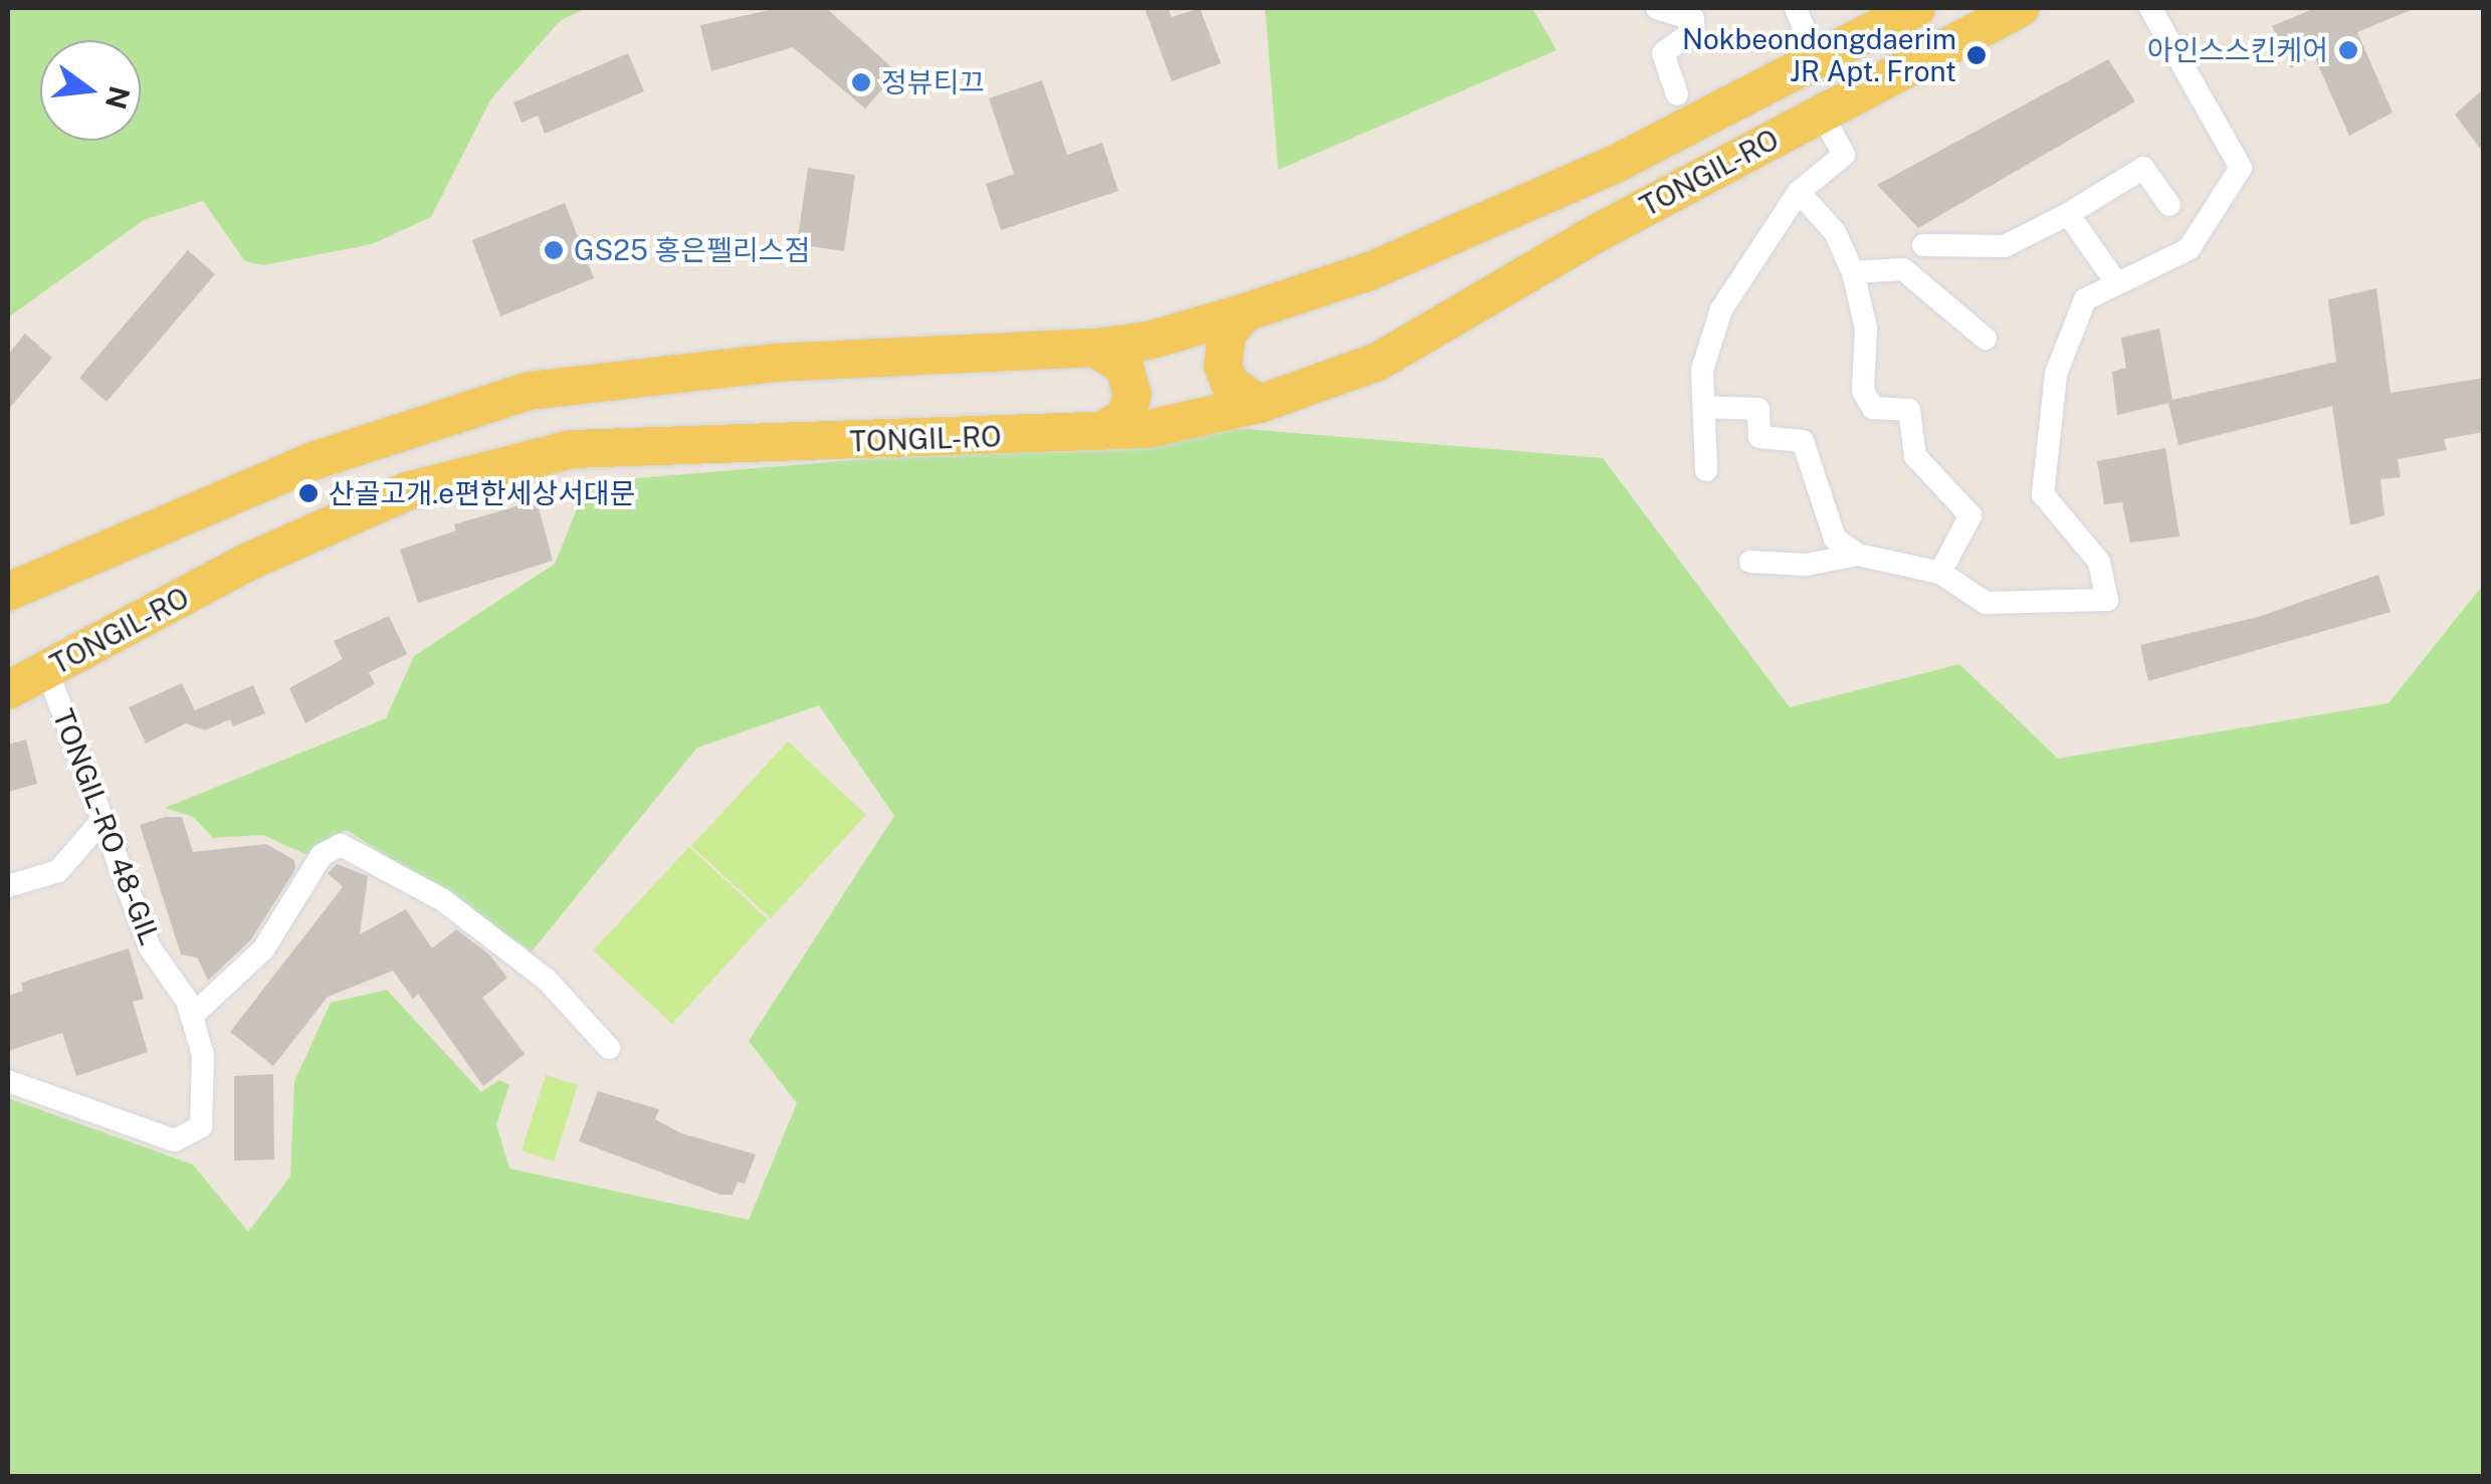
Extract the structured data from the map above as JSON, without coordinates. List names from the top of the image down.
{
  "streets": {
    "main road": ["TONGIL-RO"],
    "street": ["TONGIL-RO 48-GIL"]
  },
  "crossings": [
    ["TONGIL-RO", "TONGIL-RO 48-GIL"]
  ],
  "places": [
    "아인스스킨케어",
    "Nokbeondongdaerim JR Apt. Front",
    "정뷰티끄",
    "GS25 홍은펠리스점",
    "산골고개.e편한세상서대문"
  ],
  "north": "right"
}
